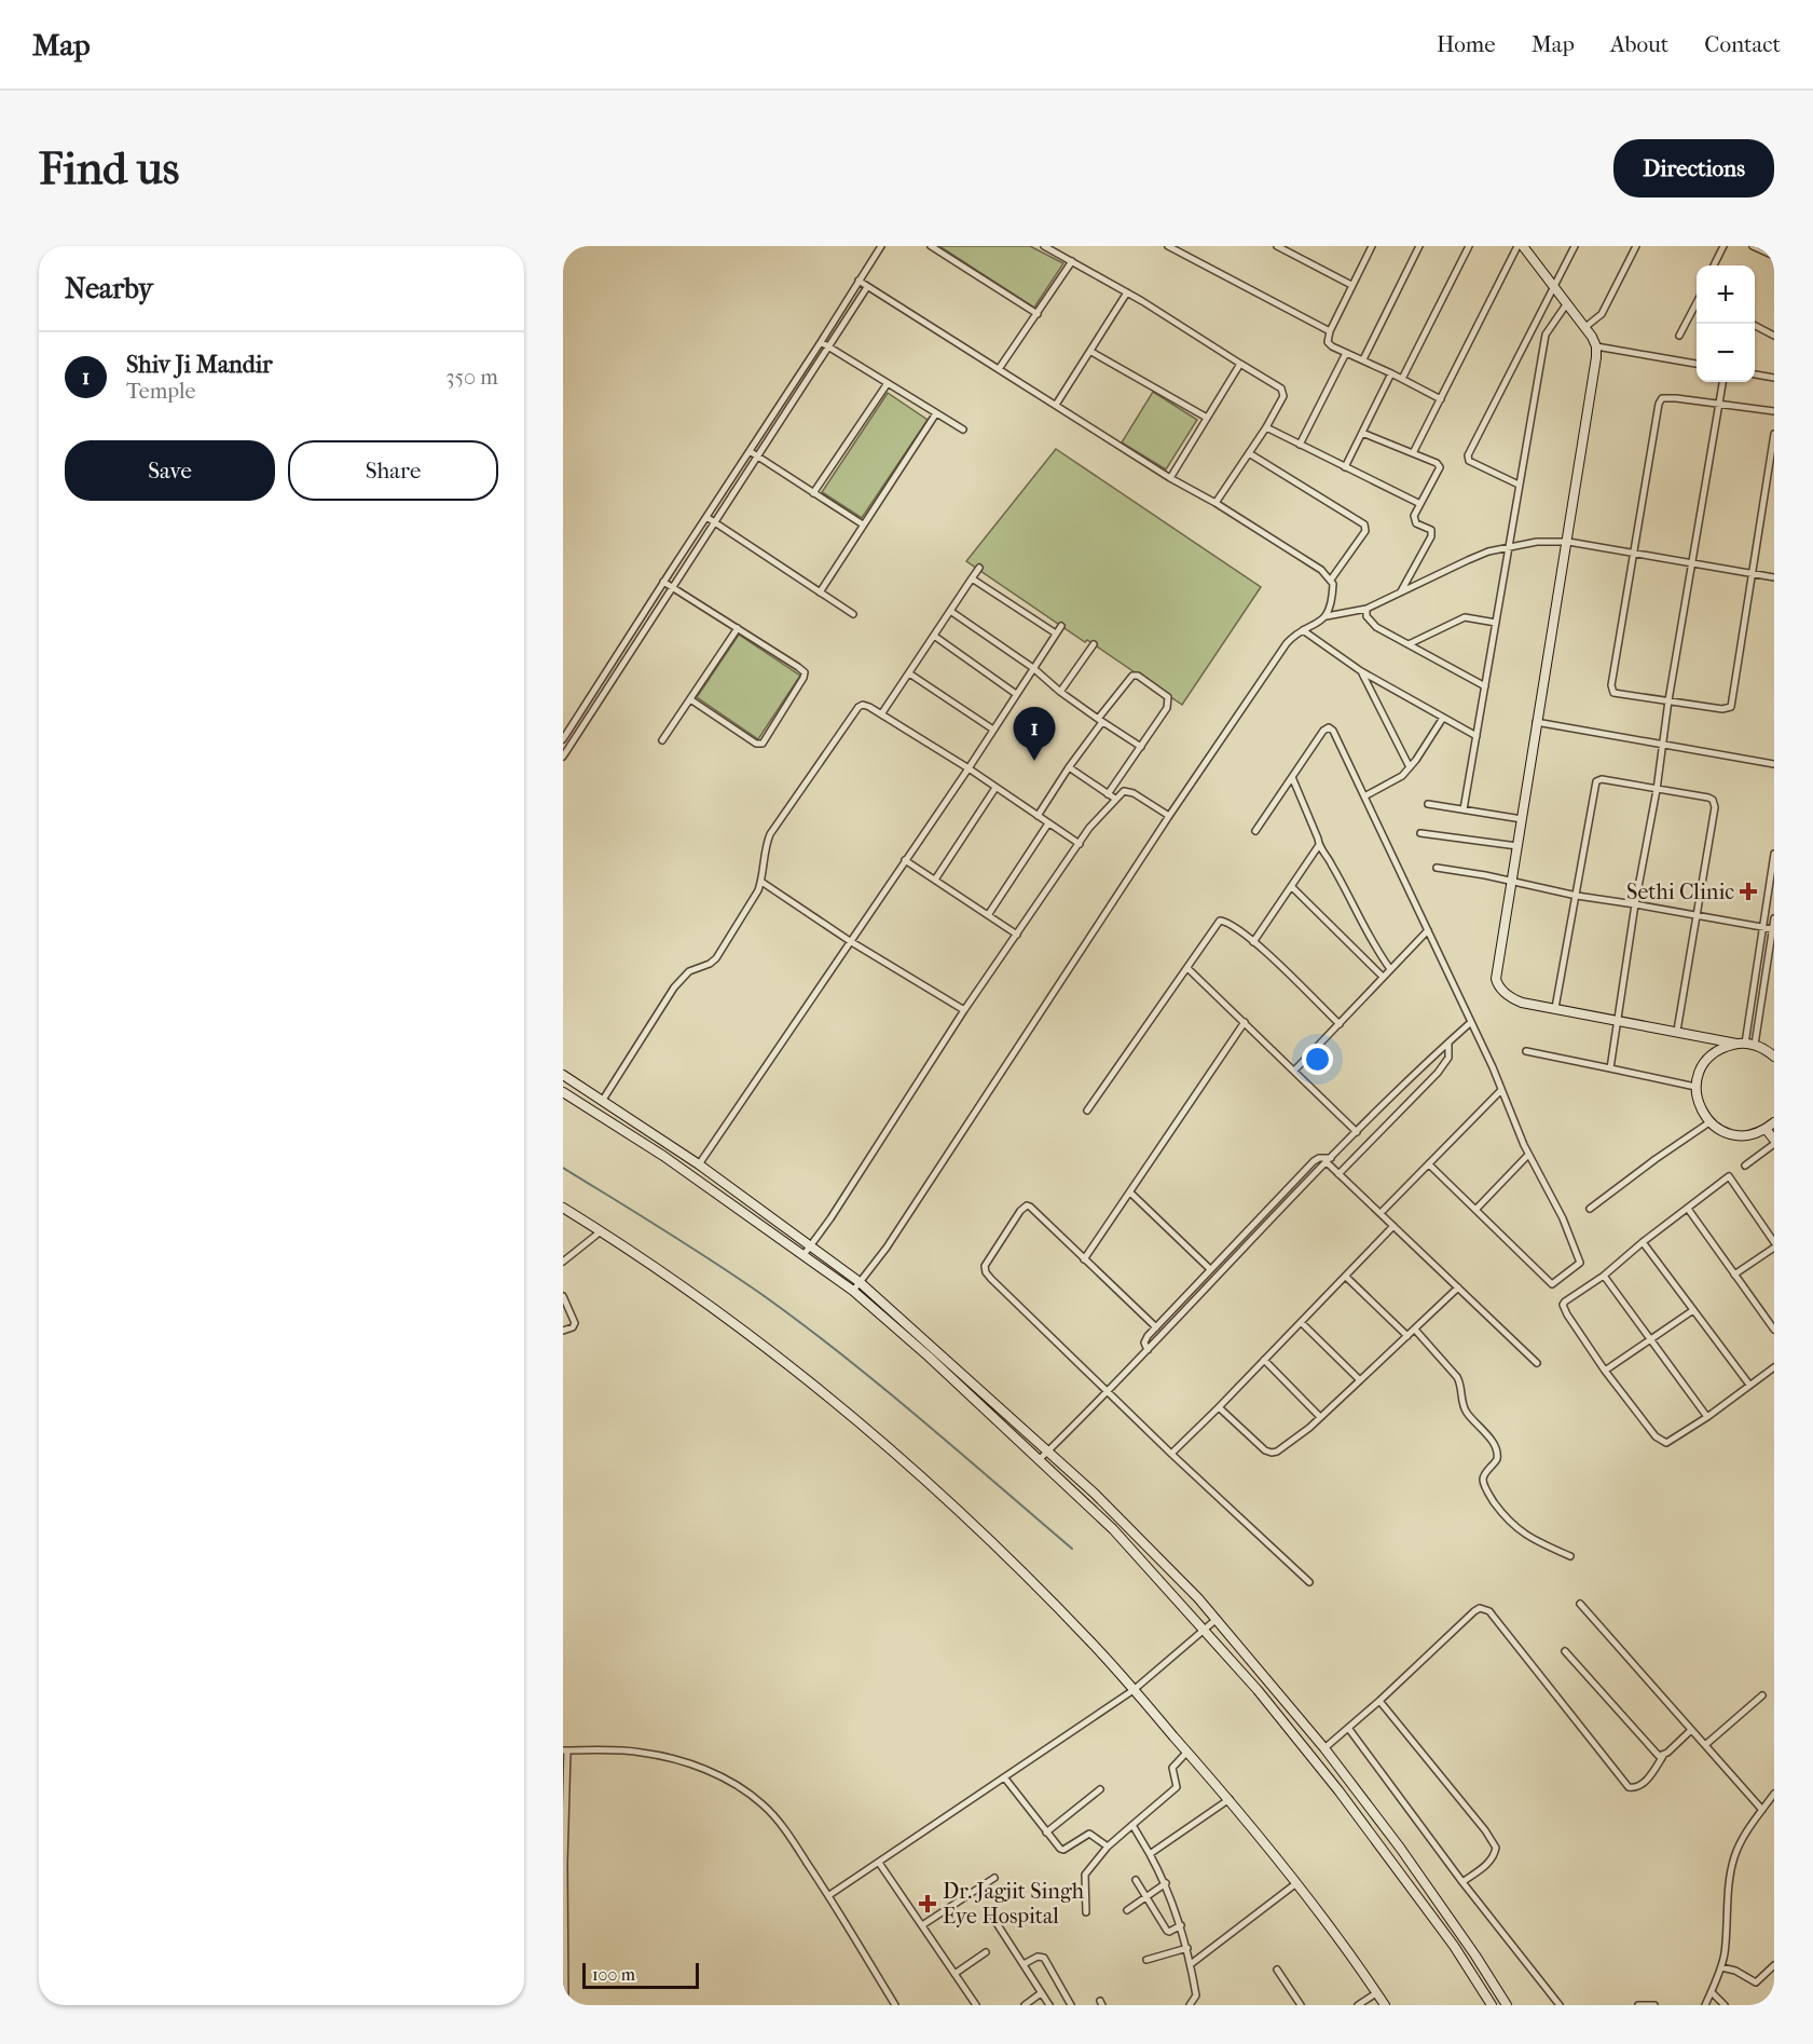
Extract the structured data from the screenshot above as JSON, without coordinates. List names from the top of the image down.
{
  "places": {
    "health": ["Sethi Clinic", "Dr. Jagjit Singh Eye Hospital"]
  },
  "scale_bar": "100 m",
  "page": {
    "header": "Map",
    "nav": [
      "Home",
      "Map",
      "About",
      "Contact"
    ],
    "buttons": [
      "Directions",
      ["Save", "Share"]
    ],
    "title": "Find us",
    "heading": "Nearby",
    "map_buttons": ["+", "−"],
    "list": [
      {
        "mark": "1",
        "name": "Shiv Ji Mandir",
        "note": "Temple",
        "value": "350 m"
      }
    ],
    "pins": "1",
    "scale": "100 m"
  }
}
